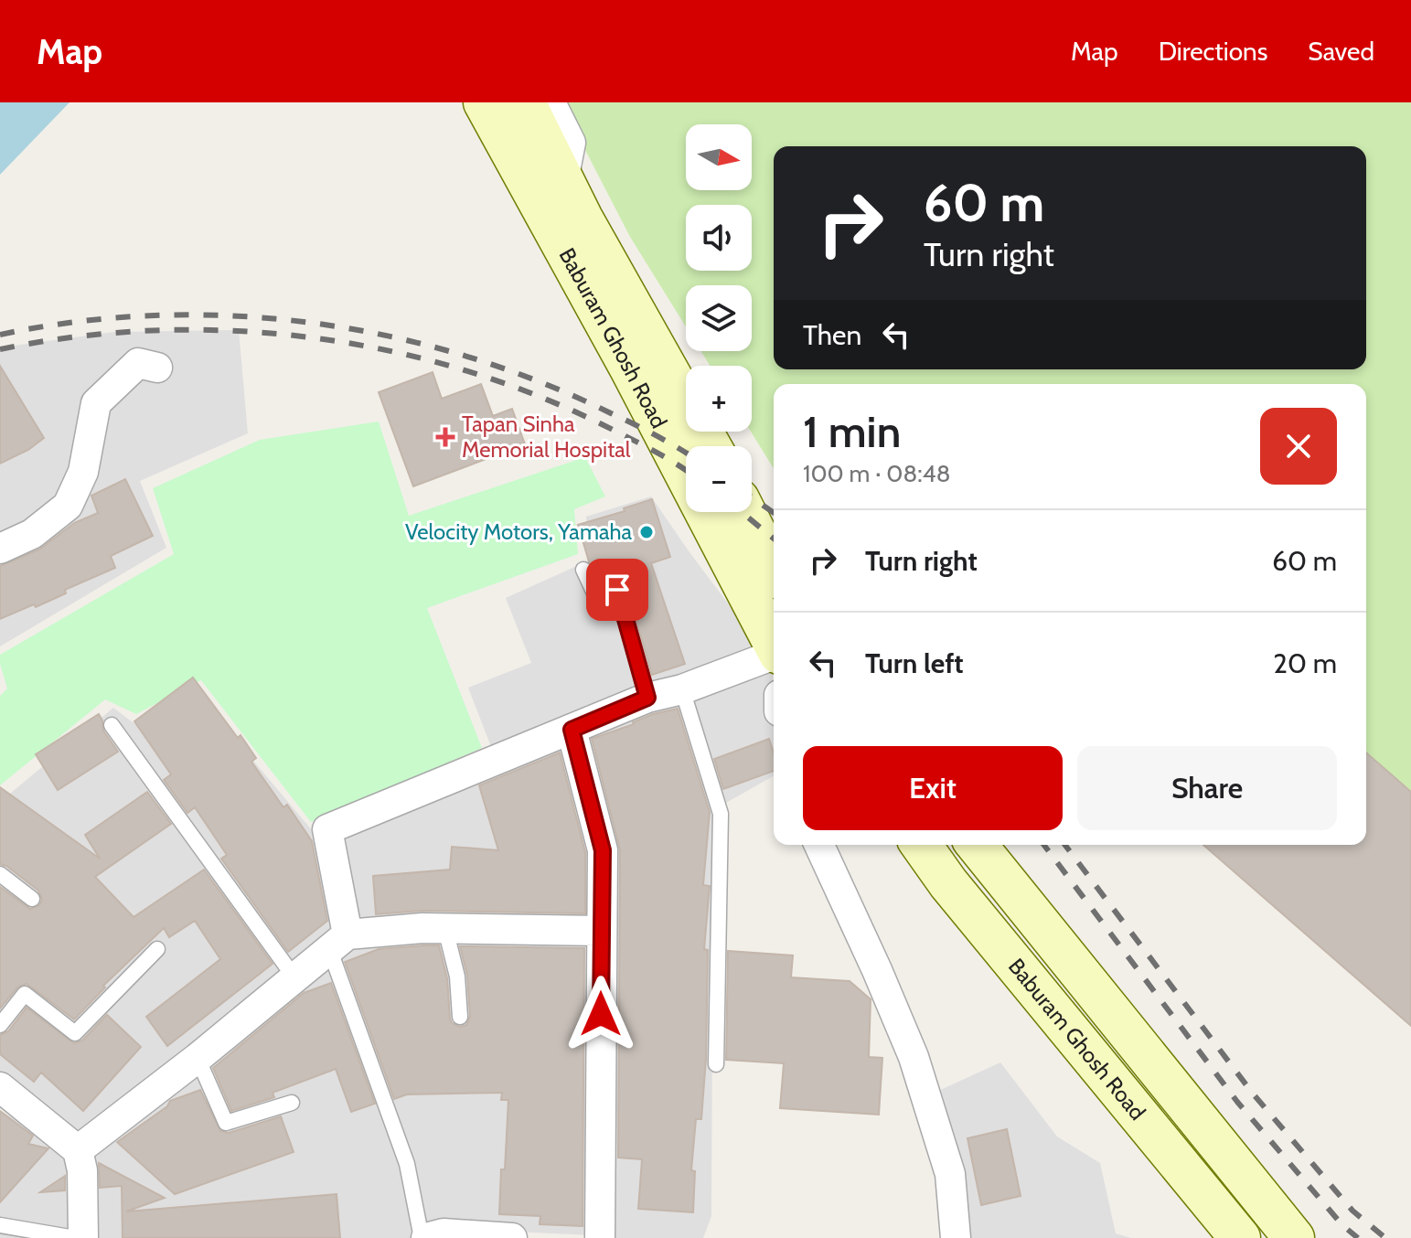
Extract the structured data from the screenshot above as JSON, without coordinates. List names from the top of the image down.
{
  "streets": {
    "main road": ["Baburam Ghosh Road"]
  },
  "places": {
    "health": ["Tapan Sinha Memorial Hospital"],
    "other": ["Velocity Motors, Yamaha"]
  },
  "north": "right",
  "page": {
    "header": "Map",
    "nav": ["Map", "Directions", "Saved"],
    "map_buttons": ["+", "−"],
    "turn": ["60 m", "Turn right"],
    "then": "Then",
    "heading": ["1 min", "100 m · 08:48"],
    "list": [
      {
        "name": "Turn right",
        "value": "60 m"
      },
      {
        "name": "Turn left",
        "value": "20 m"
      }
    ],
    "buttons": ["Exit", "Share"]
  }
}
